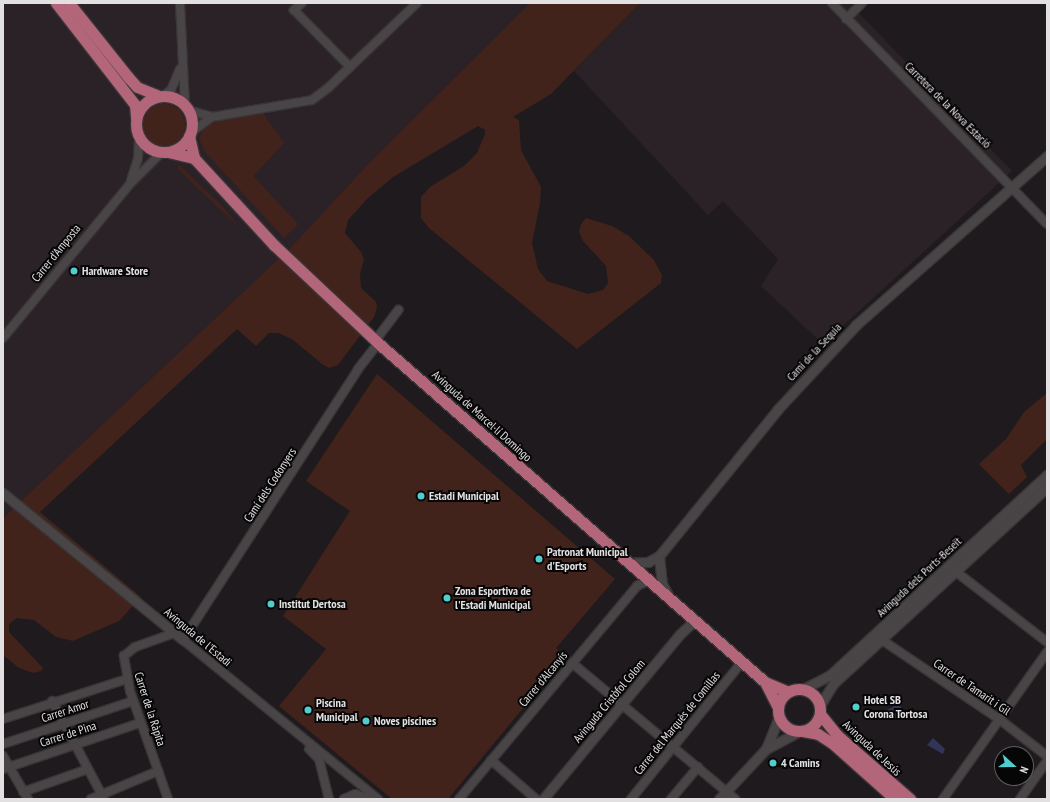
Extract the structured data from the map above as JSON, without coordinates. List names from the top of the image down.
{
  "streets": {
    "main road": ["Avinguda de Marcel·lí Domingo", "Avinguda de Jesús"],
    "street": [
      "Carretera de la Nova Estació",
      "Carrer d'Amposta",
      "Camí de la Sequia",
      "Camí dels Codonyers",
      "Avinguda dels Ports-Beseït",
      "Avinguda de l'Estadi",
      "Carrer d'Alcanyís",
      "Carrer de Tamarit i Gil",
      "Avinguda Cristòfol Colom",
      "Carrer de la Ràpita",
      "Carrer Amor",
      "Carrer del Marquès de Comillas",
      "Carrer de Pina"
    ]
  },
  "crossings": [
    ["Carretera de la Nova Estació", "Camí de la Sequia"],
    ["Carrer d'Amposta", "Avinguda de Marcel·lí Domingo"],
    ["Avinguda de Marcel·lí Domingo", "Camí dels Codonyers"],
    ["Avinguda de Marcel·lí Domingo", "Avinguda dels Ports-Beseït"],
    ["Avinguda de Marcel·lí Domingo", "Carrer d'Alcanyís"],
    ["Avinguda de Marcel·lí Domingo", "Avinguda Cristòfol Colom"],
    ["Avinguda de Marcel·lí Domingo", "Carrer del Marquès de Comillas"],
    ["Avinguda de Marcel·lí Domingo", "Avinguda de Jesús"],
    ["Camí dels Codonyers", "Avinguda de l'Estadi"],
    ["Avinguda dels Ports-Beseït", "Carrer de Tamarit i Gil"],
    ["Avinguda dels Ports-Beseït", "Avinguda de Jesús"],
    ["Avinguda de l'Estadi", "Carrer de la Ràpita"],
    ["Carrer de la Ràpita", "Carrer Amor"],
    ["Carrer de la Ràpita", "Carrer de Pina"]
  ],
  "places": [
    "Hardware Store",
    "Estadi Municipal",
    "Patronat Municipal d'Esports",
    "Zona Esportiva de l'Estadi Municipal",
    "Institut Dertosa",
    "Hotel SB Corona Tortosa",
    "Piscina Municipal",
    "Noves piscines",
    "4 Camins"
  ],
  "north": "right"
}
